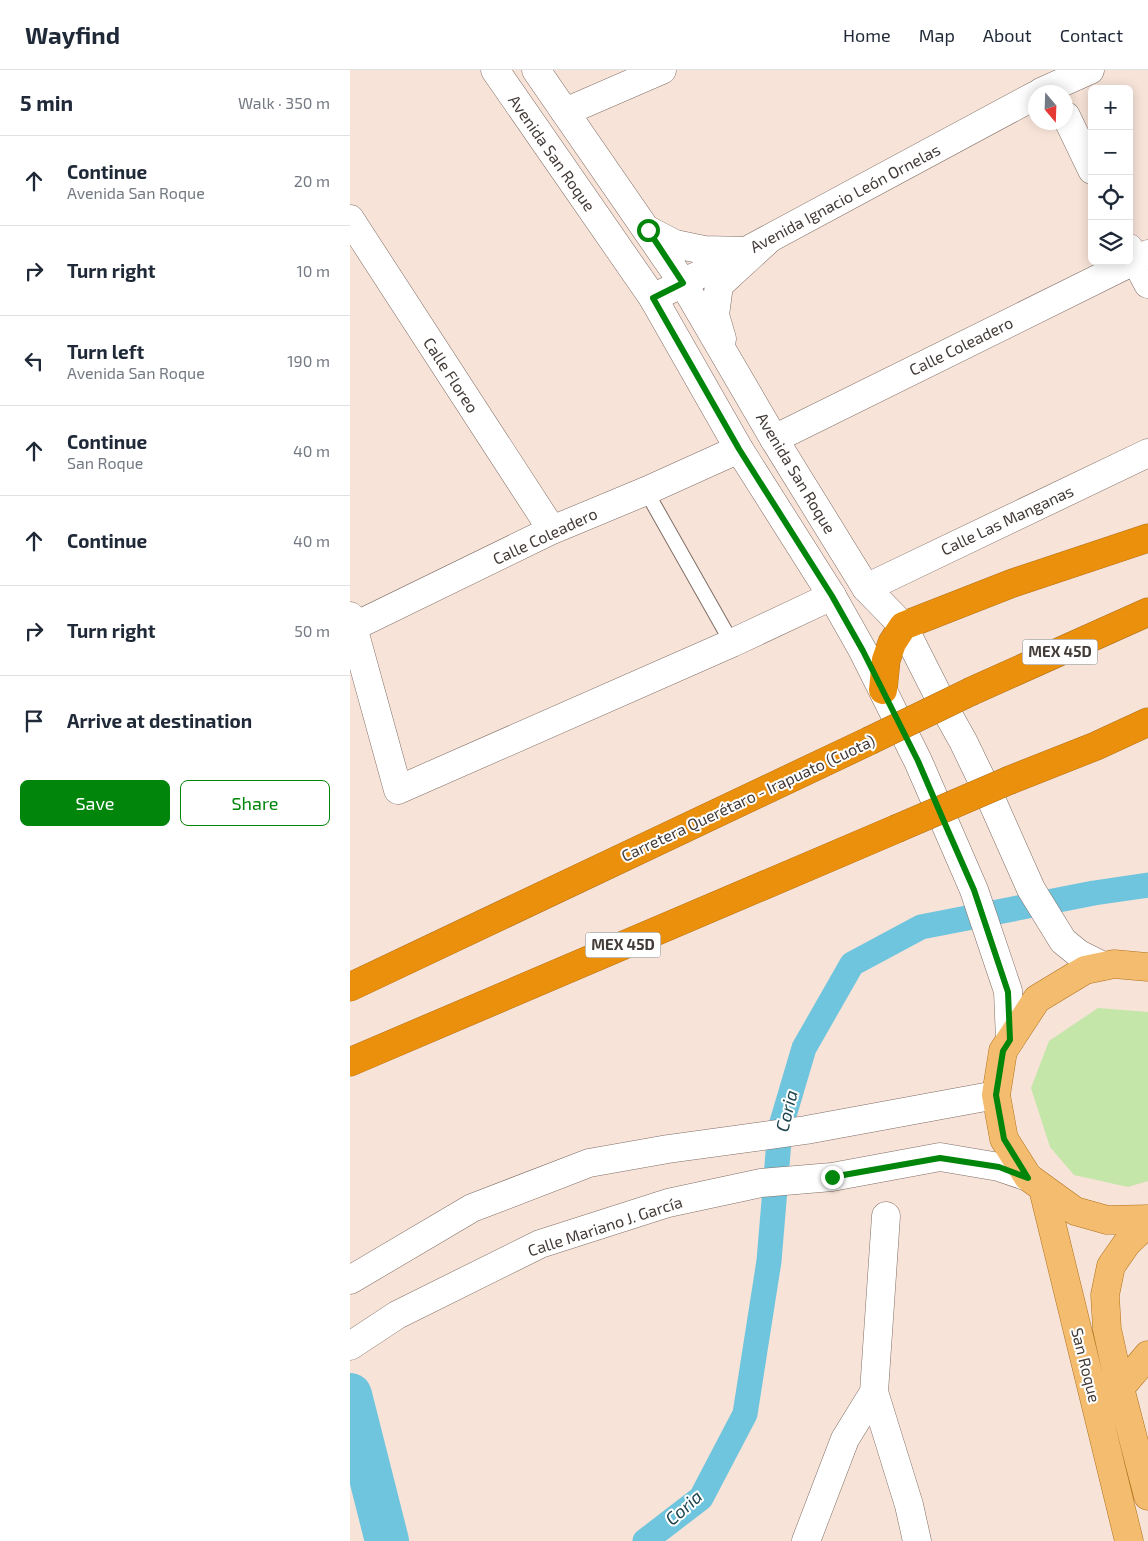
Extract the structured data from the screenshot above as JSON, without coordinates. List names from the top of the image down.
{
  "streets": {
    "highway": ["MEX 45D", "Carretera Querétaro - Irapuato (Cuota)"],
    "main road": ["San Roque"],
    "street": [
      "Avenida San Roque",
      "Avenida Ignacio León Ornelas",
      "Calle Coleadero",
      "Calle Floreo",
      "Calle Las Manganas",
      "Calle Mariano J. García"
    ]
  },
  "crossings": [
    ["Avenida San Roque", "Avenida Ignacio León Ornelas"],
    ["Avenida San Roque", "Calle Coleadero"],
    ["Avenida San Roque", "Calle Las Manganas"],
    ["Calle Coleadero", "Calle Floreo"],
    ["Calle Mariano J. García", "San Roque"]
  ],
  "water": ["Coria"],
  "north": "bottom",
  "page": {
    "header": "Wayfind",
    "nav": [
      "Home",
      "Map",
      "About",
      "Contact"
    ],
    "heading": ["5 min", "Walk · 350 m"],
    "map_buttons": ["+", "−"],
    "list": [
      ["Continue", "Avenida San Roque", "20 m"],
      ["Turn right", "10 m"],
      ["Turn left", "Avenida San Roque", "190 m"],
      ["Continue", "San Roque", "40 m"],
      ["Continue", "40 m"],
      ["Turn right", "50 m"],
      "Arrive at destination"
    ],
    "buttons": ["Save", "Share"]
  }
}
